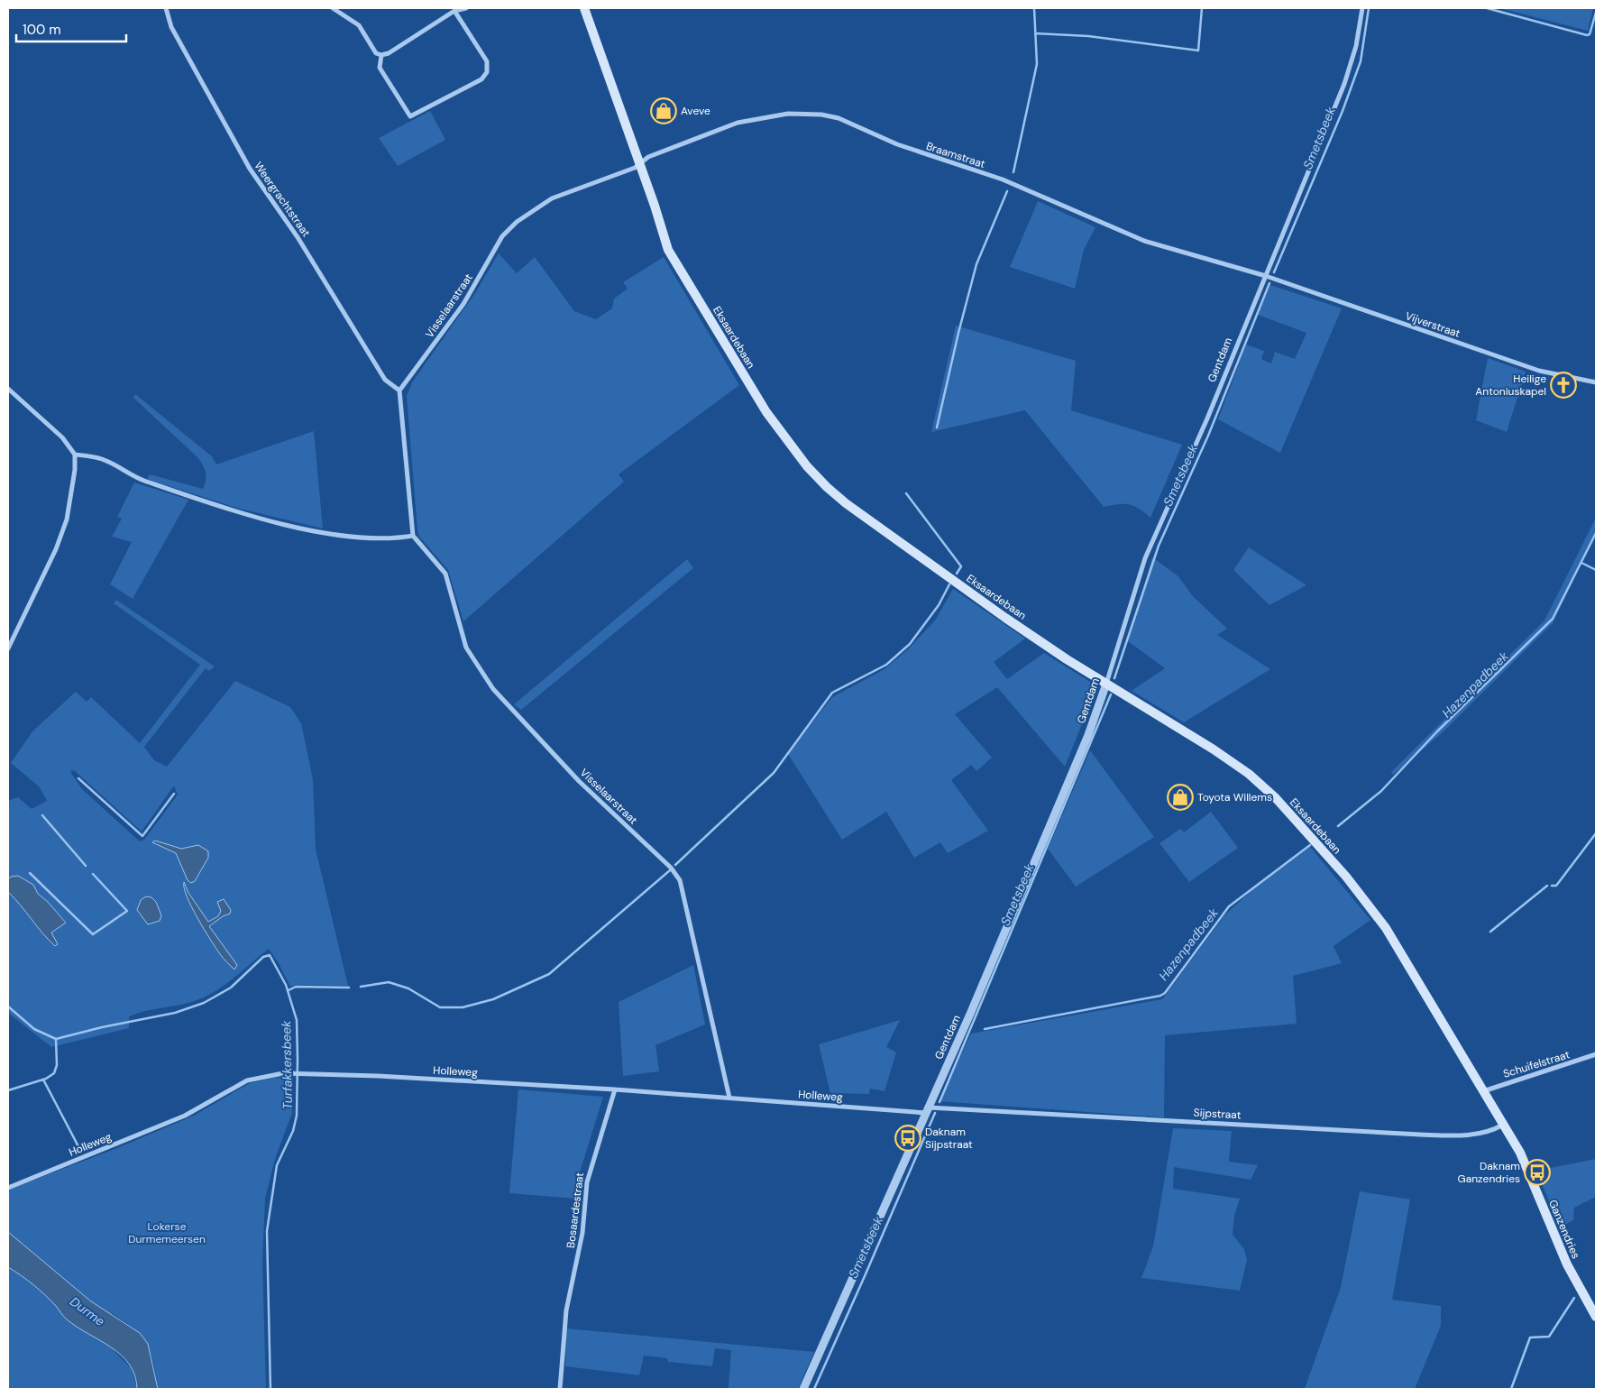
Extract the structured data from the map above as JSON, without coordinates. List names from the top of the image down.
{
  "streets": {
    "main road": ["Eksaardebaan", "Ganzendries"],
    "street": [
      "Braamstraat",
      "Weergrachtstraat",
      "Visselaarstraat",
      "Vijverstraat",
      "Gentdam",
      "Schuifelstraat",
      "Holleweg",
      "Sijpstraat",
      "Bosaardestraat"
    ]
  },
  "crossings": [
    ["Braamstraat", "Visselaarstraat"],
    ["Braamstraat", "Vijverstraat"],
    ["Braamstraat", "Eksaardebaan"],
    ["Braamstraat", "Gentdam"],
    ["Weergrachtstraat", "Visselaarstraat"],
    ["Visselaarstraat", "Eksaardebaan"],
    ["Visselaarstraat", "Holleweg"],
    ["Vijverstraat", "Gentdam"],
    ["Eksaardebaan", "Gentdam"],
    ["Eksaardebaan", "Schuifelstraat"],
    ["Eksaardebaan", "Sijpstraat"],
    ["Eksaardebaan", "Ganzendries"],
    ["Gentdam", "Holleweg"],
    ["Gentdam", "Sijpstraat"],
    ["Holleweg", "Sijpstraat"],
    ["Holleweg", "Bosaardestraat"],
    ["Sijpstraat", "Ganzendries"]
  ],
  "water": [
    "Smetsbeek",
    "Hazenpadbeek",
    "Turfakkersbeek",
    "Durme"
  ],
  "parks": ["Lokerse Durmemeersen"],
  "places": {
    "shop": ["Aveve", "Toyota Willems"],
    "church": ["Heilige Antoniuskapel"],
    "bus stop": ["Daknam Sijpstraat", "Daknam Ganzendries"]
  },
  "scale_bar": "100 m"
}
